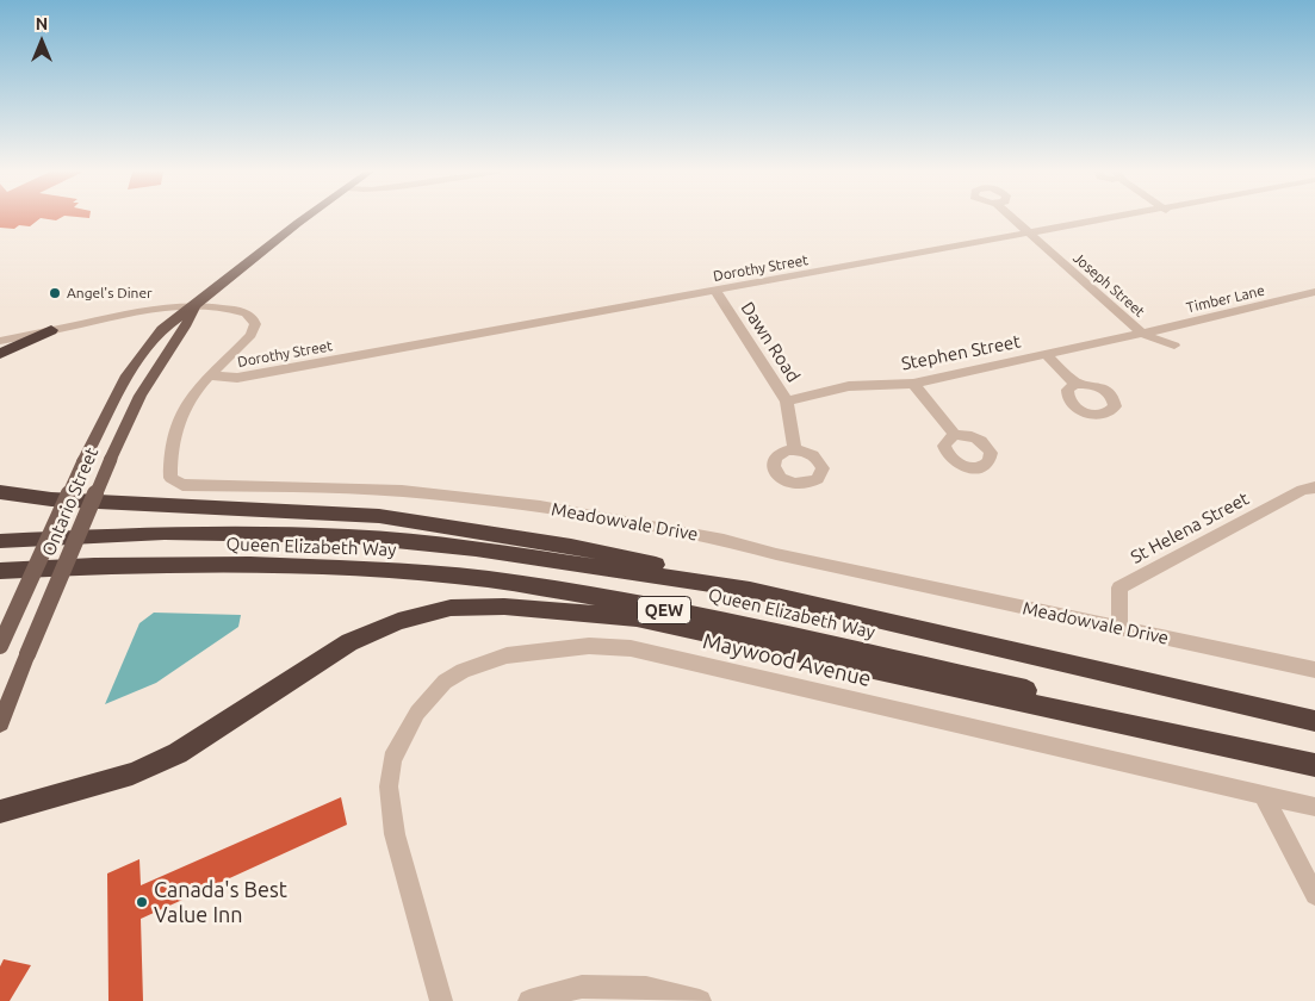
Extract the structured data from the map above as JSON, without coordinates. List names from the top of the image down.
{
  "streets": {
    "highway": ["Queen Elizabeth Way", "QEW"],
    "main road": ["Ontario Street"],
    "street": [
      "Dorothy Street",
      "Joseph Street",
      "Timber Lane",
      "Dawn Road",
      "Stephen Street",
      "Meadowvale Drive",
      "St Helena Street",
      "Maywood Avenue"
    ]
  },
  "crossings": [
    ["Dorothy Street", "Joseph Street"],
    ["Dorothy Street", "Dawn Road"],
    ["Dorothy Street", "Meadowvale Drive"],
    ["Joseph Street", "Timber Lane"],
    ["Joseph Street", "Stephen Street"],
    ["Timber Lane", "Stephen Street"],
    ["Dawn Road", "Stephen Street"],
    ["Ontario Street", "Meadowvale Drive"],
    ["Meadowvale Drive", "St Helena Street"]
  ],
  "places": ["Angel's Diner", "Canada's Best Value Inn"],
  "north": "top"
}
